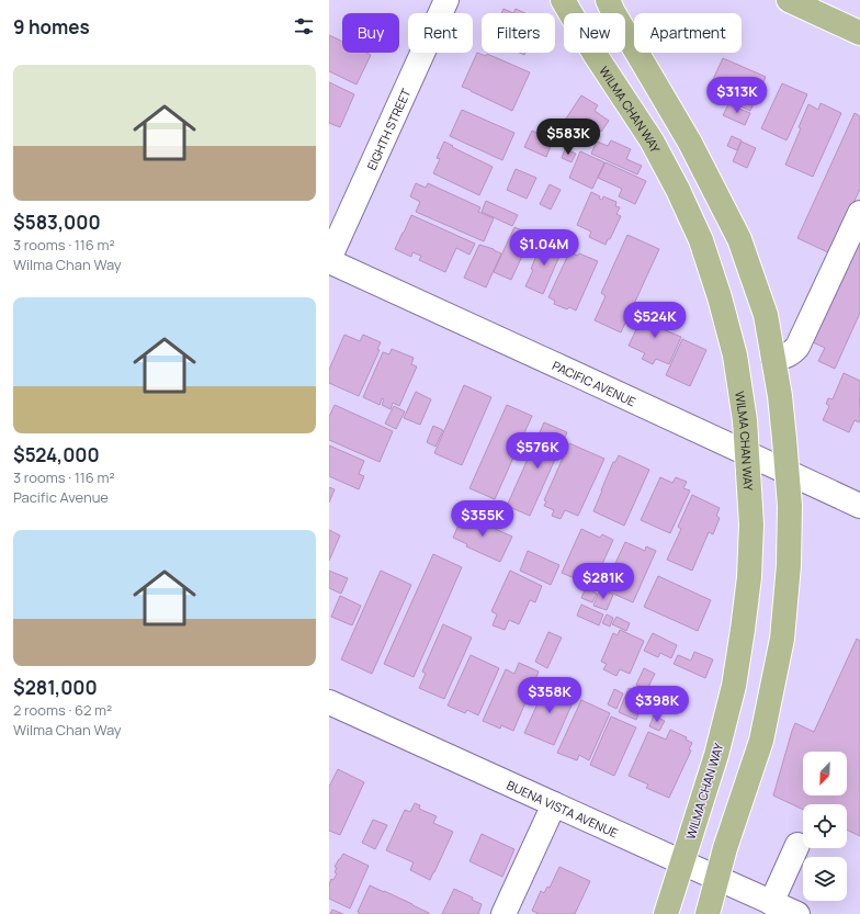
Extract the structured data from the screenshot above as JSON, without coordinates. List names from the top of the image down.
{
  "streets": {
    "main road": ["WILMA CHAN WAY"],
    "street": ["EIGHTH STREET", "PACIFIC AVENUE", "BUENA VISTA AVENUE"]
  },
  "crossings": [
    ["WILMA CHAN WAY", "PACIFIC AVENUE"],
    ["WILMA CHAN WAY", "BUENA VISTA AVENUE"],
    ["EIGHTH STREET", "PACIFIC AVENUE"]
  ],
  "north": "bottom left",
  "page": {
    "heading": "9 homes",
    "chip": [
      "Buy",
      "Rent",
      "Filters",
      "New",
      "Apartment"
    ],
    "list": [
      {
        "name": "$583,000",
        "note": "3 rooms · 116 m² · Wilma Chan Way"
      },
      {
        "name": "$524,000",
        "note": "3 rooms · 116 m² · Pacific Avenue"
      },
      {
        "name": "$281,000",
        "note": "2 rooms · 62 m² · Wilma Chan Way"
      }
    ],
    "price": [
      "$313K",
      "$583K",
      "$1.04M",
      "$524K",
      "$576K",
      "$355K",
      "$281K",
      "$358K",
      "$398K"
    ]
  }
}
